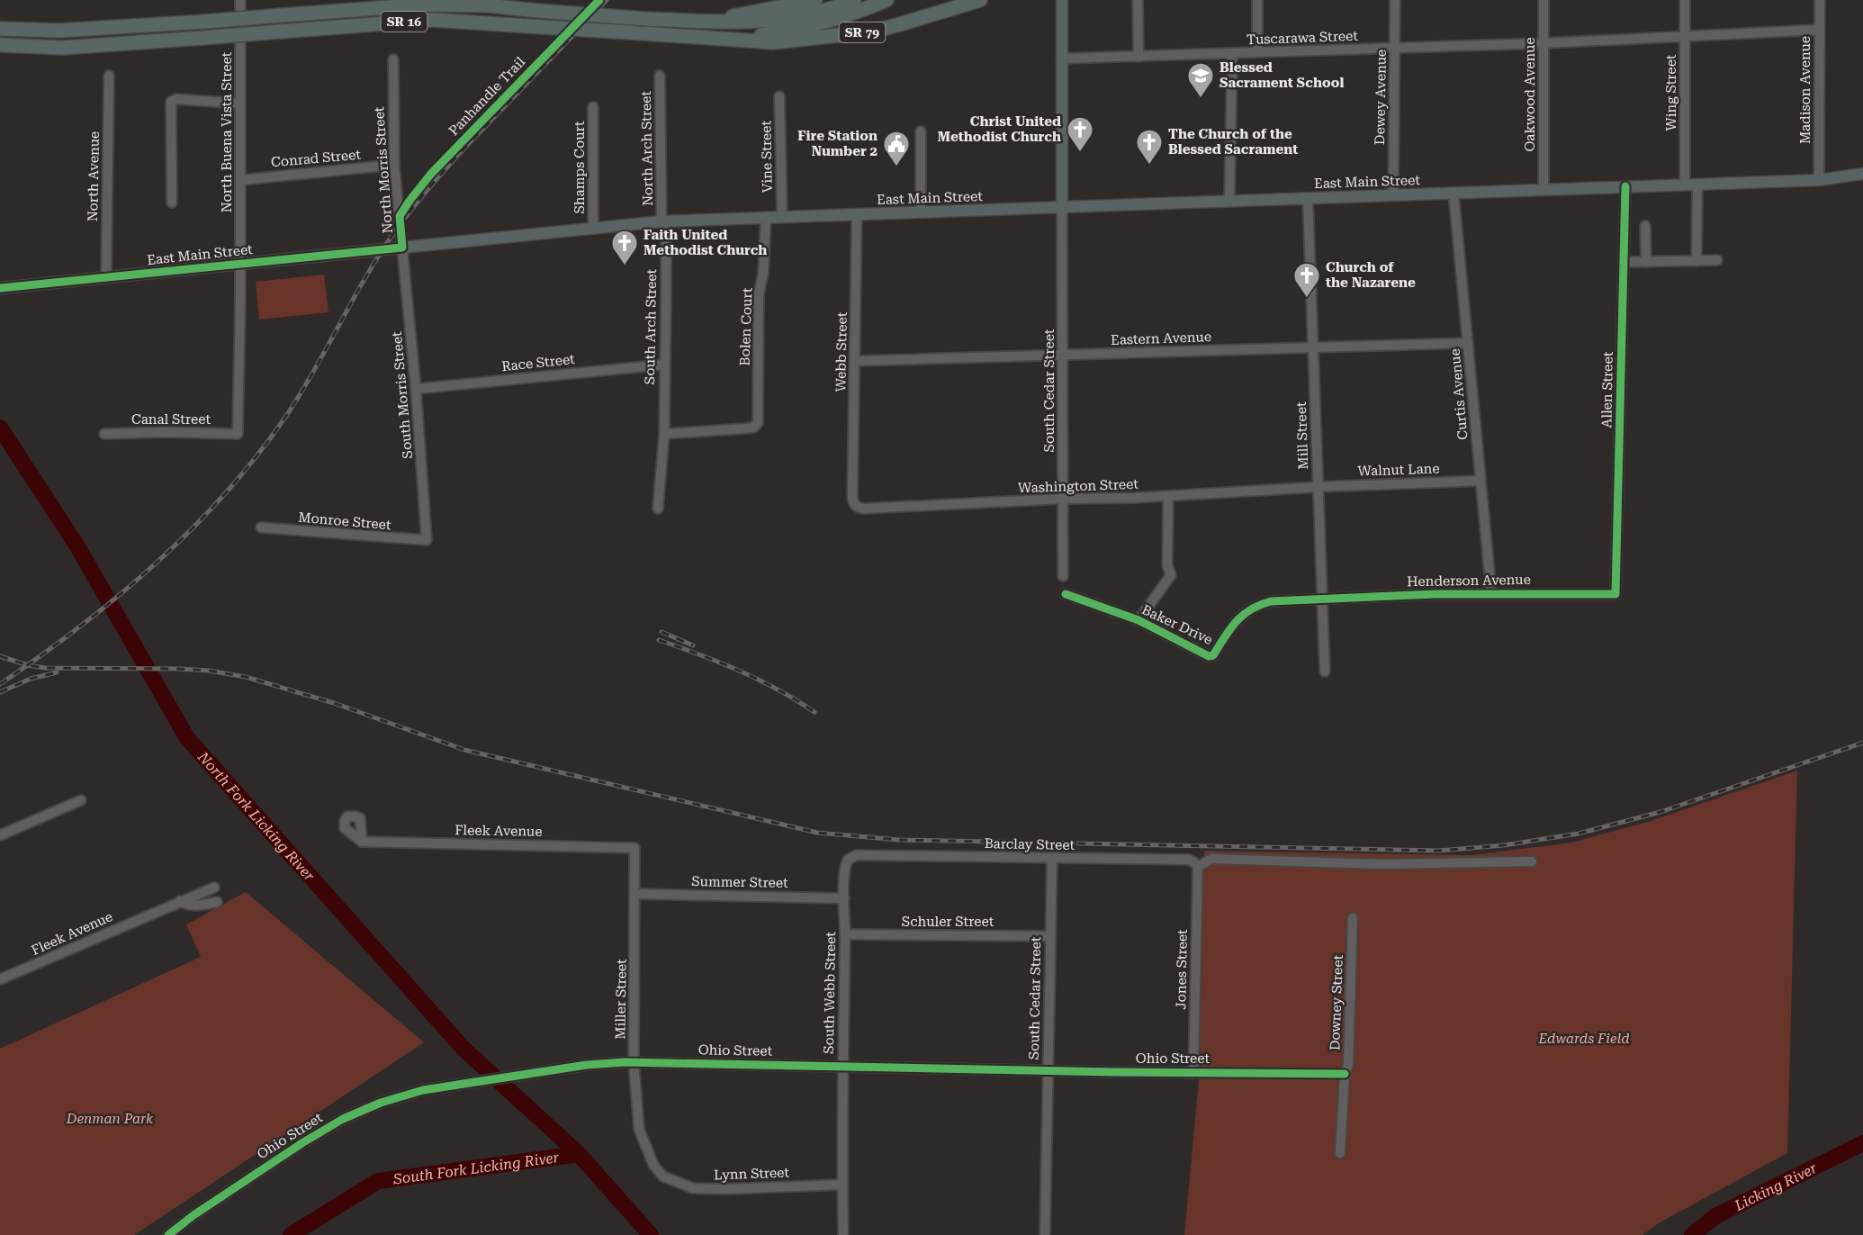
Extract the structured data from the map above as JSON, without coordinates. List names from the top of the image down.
{
  "streets": {
    "highway": ["SR 16", "SR 79"],
    "main road": ["East Main Street"],
    "street": [
      "Tuscarawa Street",
      "Madison Avenue",
      "Wing Street",
      "Oakwood Avenue",
      "Dewey Avenue",
      "North Buena Vista Street",
      "North Arch Street",
      "Vine Street",
      "Conrad Street",
      "Shamps Court",
      "North Morris Street",
      "North Avenue",
      "South Arch Street",
      "Bolen Court",
      "Eastern Avenue",
      "Webb Street",
      "Race Street",
      "Allen Street",
      "South Cedar Street",
      "Curtis Avenue",
      "South Morris Street",
      "Canal Street",
      "Mill Street",
      "Walnut Lane",
      "Washington Street",
      "Monroe Street",
      "Henderson Avenue",
      "Baker Drive",
      "Fleek Avenue",
      "Barclay Street",
      "Summer Street",
      "Schuler Street",
      "Jones Street",
      "South Webb Street",
      "Miller Street",
      "Downey Street",
      "Ohio Street",
      "Lynn Street"
    ],
    "cycle path": ["Panhandle Trail"]
  },
  "crossings": [
    ["SR 16", "SR 79"],
    ["Tuscarawa Street", "Madison Avenue"],
    ["Tuscarawa Street", "Wing Street"],
    ["Tuscarawa Street", "Oakwood Avenue"],
    ["Tuscarawa Street", "Dewey Avenue"],
    ["Madison Avenue", "East Main Street"],
    ["Wing Street", "East Main Street"],
    ["Oakwood Avenue", "East Main Street"],
    ["Dewey Avenue", "East Main Street"],
    ["North Buena Vista Street", "Conrad Street"],
    ["North Buena Vista Street", "East Main Street"],
    ["North Buena Vista Street", "Canal Street"],
    ["North Arch Street", "East Main Street"],
    ["North Arch Street", "South Arch Street"],
    ["Vine Street", "East Main Street"],
    ["Conrad Street", "North Morris Street"],
    ["Shamps Court", "East Main Street"],
    ["North Morris Street", "East Main Street"],
    ["North Morris Street", "South Morris Street"],
    ["North Avenue", "East Main Street"],
    ["East Main Street", "South Arch Street"],
    ["East Main Street", "Bolen Court"],
    ["East Main Street", "Webb Street"],
    ["East Main Street", "Allen Street"],
    ["East Main Street", "South Cedar Street"],
    ["East Main Street", "Curtis Avenue"],
    ["East Main Street", "South Morris Street"],
    ["East Main Street", "Mill Street"],
    ["South Arch Street", "Bolen Court"],
    ["South Arch Street", "Race Street"],
    ["Eastern Avenue", "Webb Street"],
    ["Eastern Avenue", "South Cedar Street"],
    ["Eastern Avenue", "Curtis Avenue"],
    ["Eastern Avenue", "Mill Street"],
    ["Webb Street", "Washington Street"],
    ["Race Street", "South Morris Street"],
    ["Allen Street", "Henderson Avenue"],
    ["South Cedar Street", "Washington Street"],
    ["South Cedar Street", "Barclay Street"],
    ["South Cedar Street", "Schuler Street"],
    ["South Cedar Street", "Ohio Street"],
    ["Curtis Avenue", "Walnut Lane"],
    ["Curtis Avenue", "Henderson Avenue"],
    ["South Morris Street", "Monroe Street"],
    ["Mill Street", "Walnut Lane"],
    ["Mill Street", "Washington Street"],
    ["Mill Street", "Henderson Avenue"],
    ["Mill Street", "Baker Drive"],
    ["Walnut Lane", "Washington Street"],
    ["Henderson Avenue", "Baker Drive"],
    ["Fleek Avenue", "Miller Street"],
    ["Barclay Street", "Jones Street"],
    ["Barclay Street", "South Webb Street"],
    ["Summer Street", "South Webb Street"],
    ["Summer Street", "Miller Street"],
    ["Schuler Street", "South Webb Street"],
    ["Jones Street", "Ohio Street"],
    ["South Webb Street", "Ohio Street"],
    ["South Webb Street", "Lynn Street"],
    ["Miller Street", "Ohio Street"],
    ["Miller Street", "Lynn Street"],
    ["Downey Street", "Ohio Street"]
  ],
  "water": ["North Fork Licking River", "South Fork Licking River", "Licking River"],
  "parks": ["Edwards Field", "Denman Park"],
  "places": {
    "school or university": ["Blessed Sacrament School"],
    "church": [
      "Christ United Methodist Church",
      "The Church of the Blessed Sacrament",
      "Faith United Methodist Church",
      "Church of the Nazarene"
    ],
    "public building": ["Fire Station Number 2"]
  }
}
